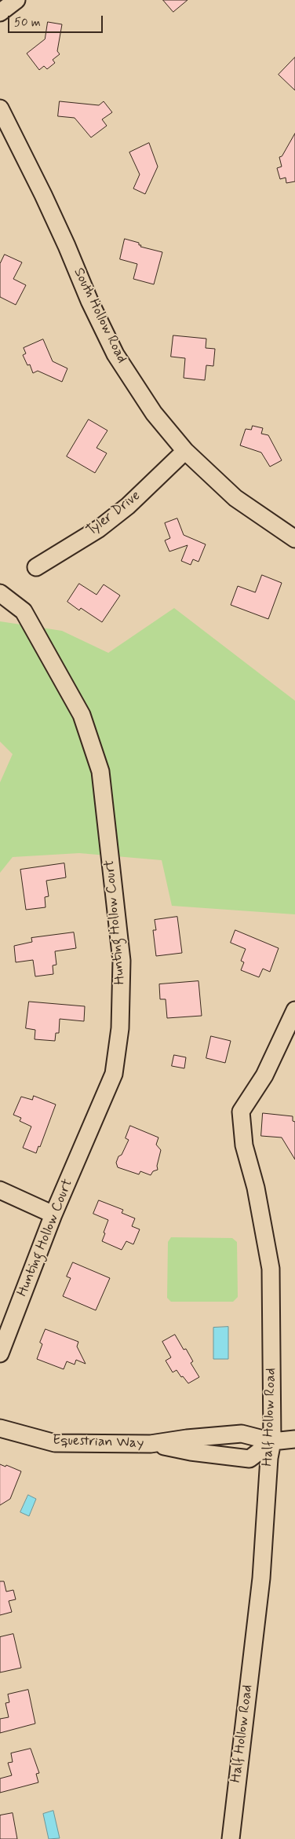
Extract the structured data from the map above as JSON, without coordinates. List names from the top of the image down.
{
  "streets": {
    "street": [
      "South Hollow Road",
      "Tyler Drive",
      "Hunting Hollow Court",
      "Half Hollow Road",
      "Equestrian Way"
    ]
  },
  "crossings": [
    ["South Hollow Road", "Tyler Drive"],
    ["Half Hollow Road", "Equestrian Way"]
  ],
  "scale_bar": "50 m"
}
